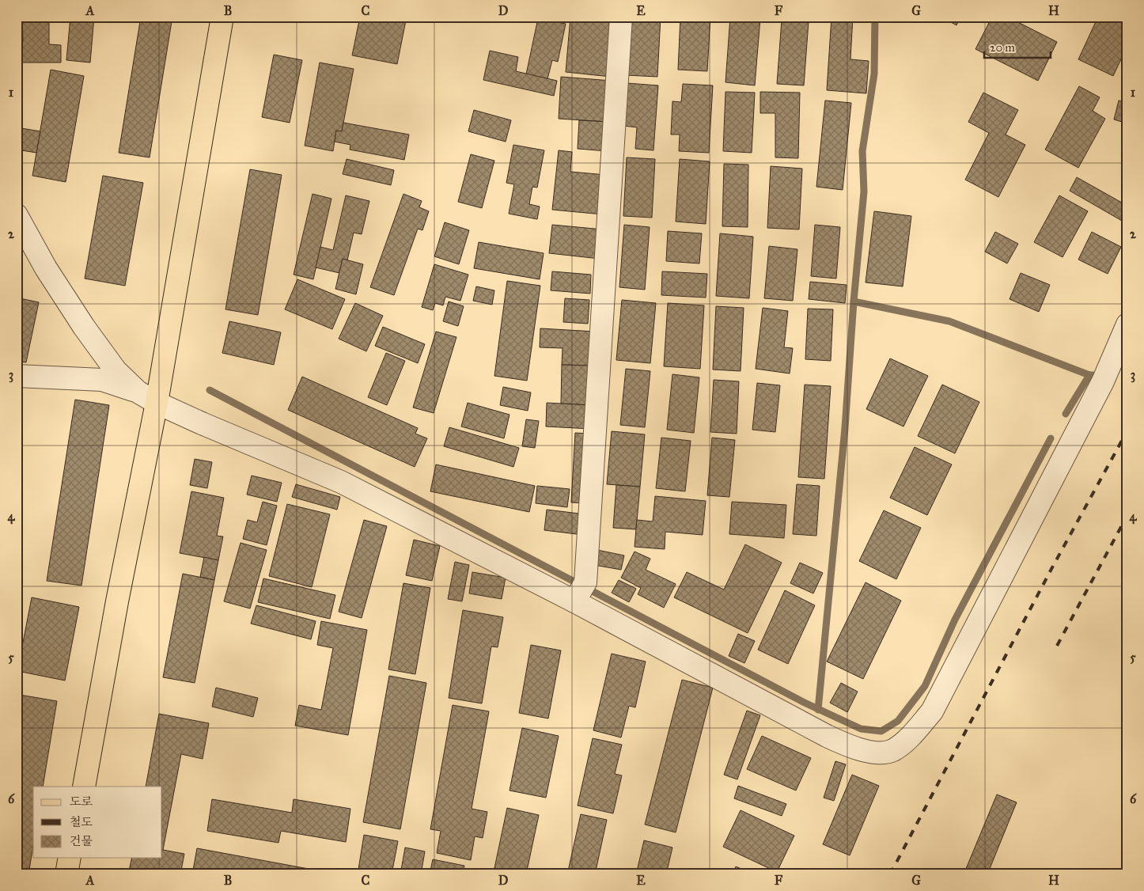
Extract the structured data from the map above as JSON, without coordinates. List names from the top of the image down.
{
  "legend": ["도로", "철도", "건물"],
  "scale_bar": "20 m",
  "grid": {
    "columns": [
      "A",
      "B",
      "C",
      "D",
      "E",
      "F",
      "G",
      "H"
    ],
    "rows": [
      "1",
      "2",
      "3",
      "4",
      "5",
      "6"
    ]
  }
}
